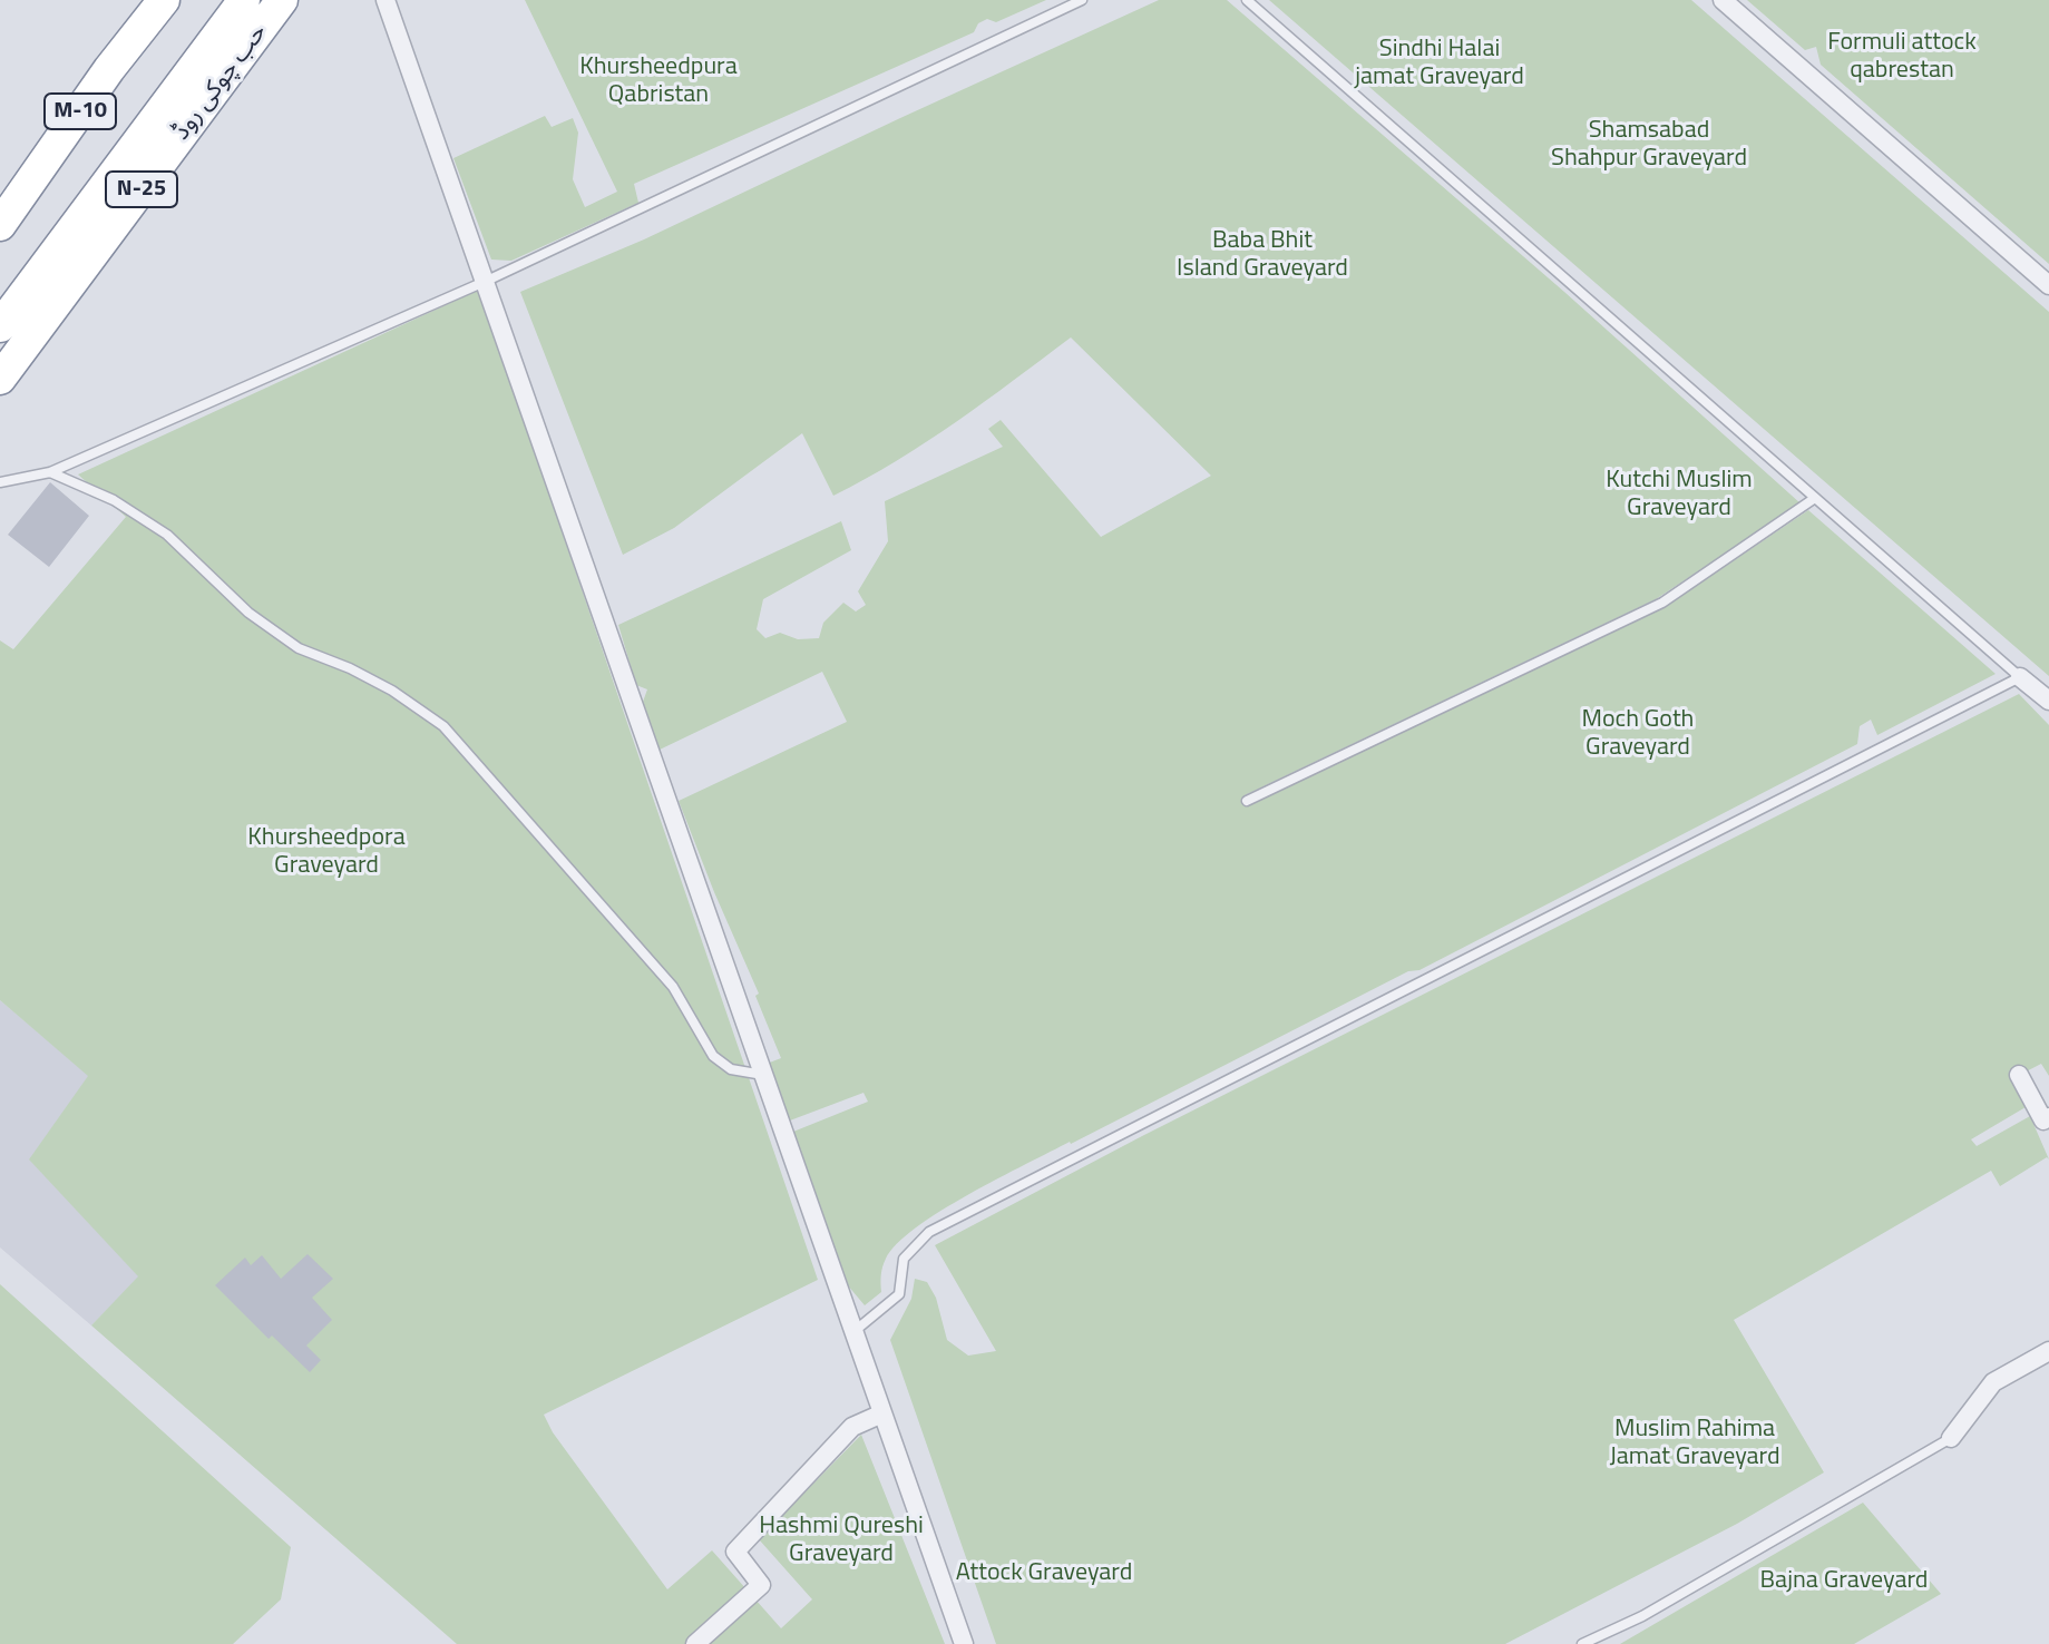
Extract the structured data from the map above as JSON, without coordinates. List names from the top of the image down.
{
  "streets": {
    "highway": ["حب چوکی روڈ", "M-10", "N-25"]
  },
  "parks": [
    "Formuli attock qabrestan",
    "Sindhi Halai jamat Graveyard",
    "Khursheedpura Qabristan",
    "Shamsabad Shahpur Graveyard",
    "Baba Bhit Island Graveyard",
    "Kutchi Muslim Graveyard",
    "Moch Goth Graveyard",
    "Khursheedpora Graveyard",
    "Muslim Rahima Jamat Graveyard",
    "Hashmi Qureshi Graveyard",
    "Attock Graveyard",
    "Bajna Graveyard"
  ]
}
